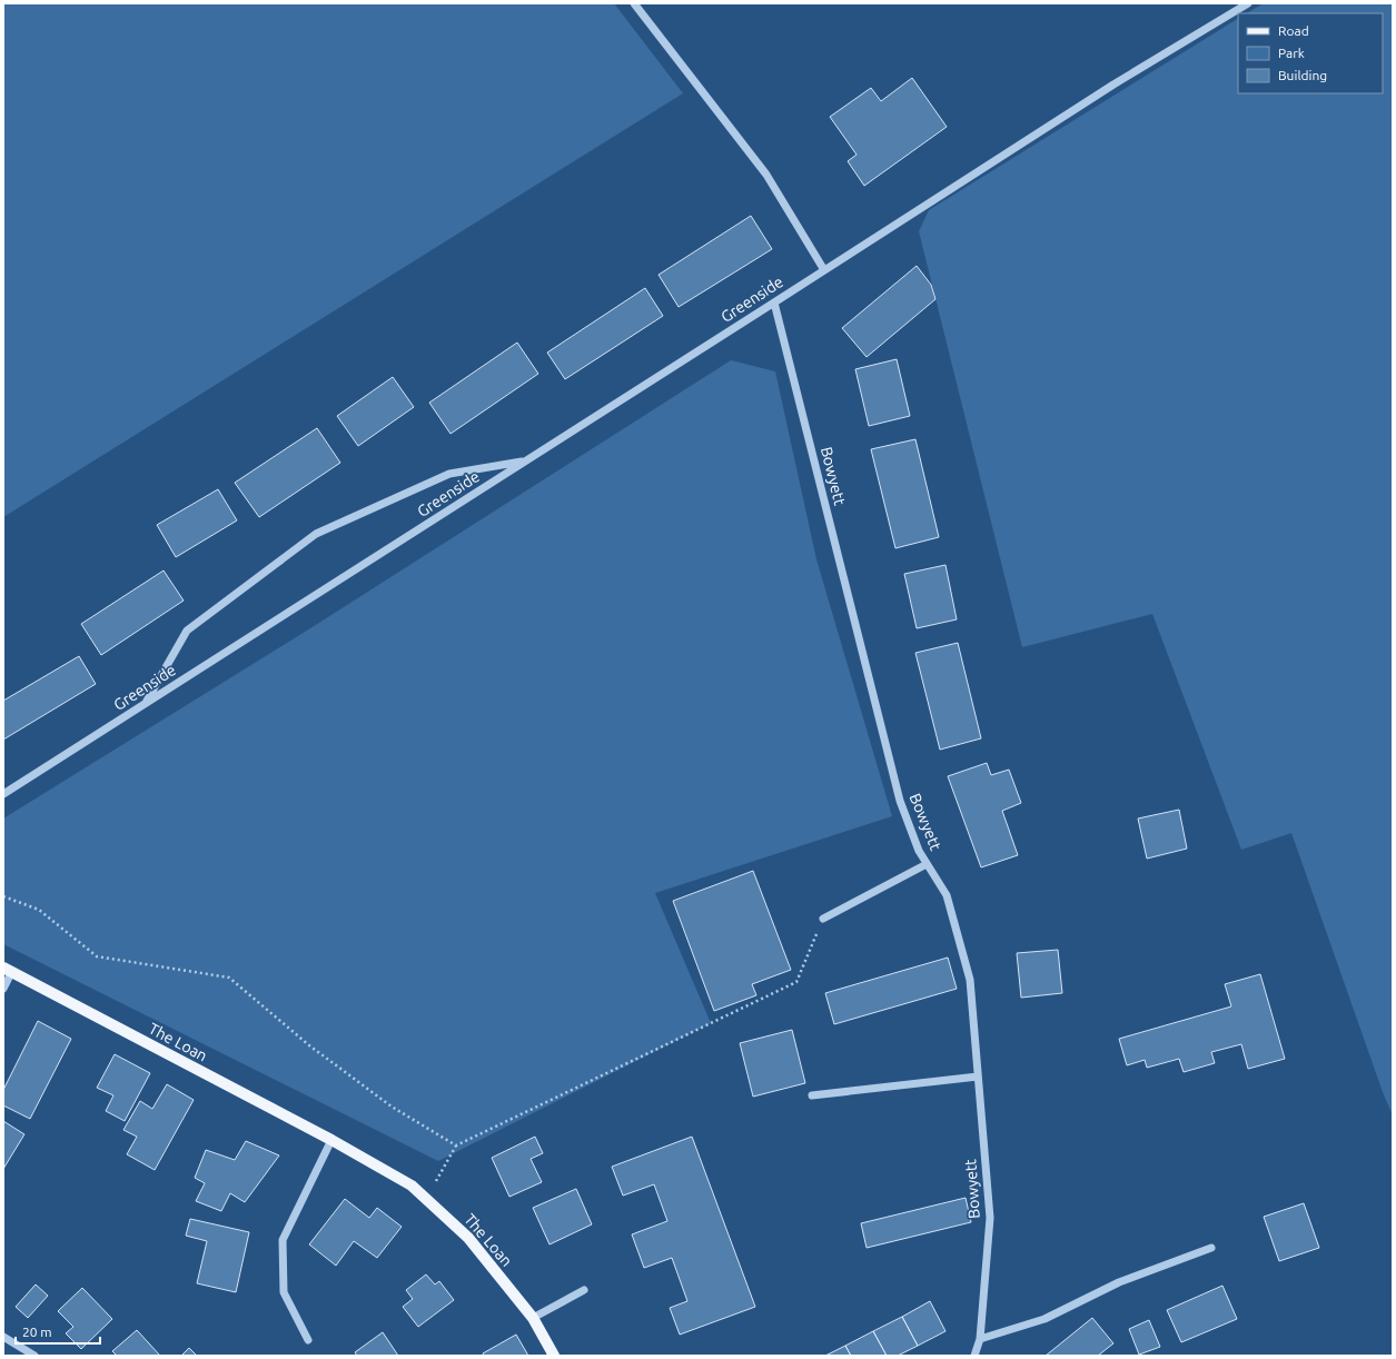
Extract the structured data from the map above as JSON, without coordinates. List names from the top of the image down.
{
  "streets": {
    "main road": ["The Loan"],
    "street": ["Greenside", "Bowyett"]
  },
  "crossings": [
    ["Greenside", "Bowyett"]
  ],
  "legend": ["Road", "Park", "Building"],
  "scale_bar": "20 m"
}
